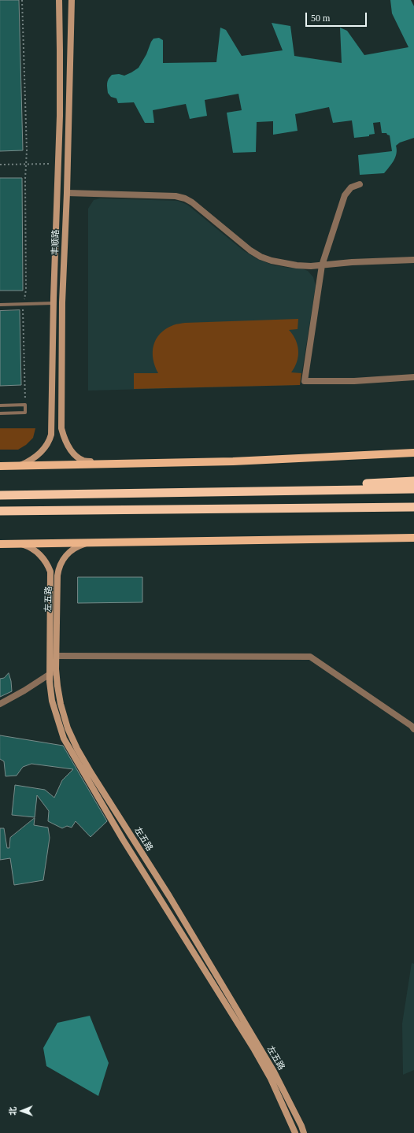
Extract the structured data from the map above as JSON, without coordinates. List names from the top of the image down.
{
  "streets": {
    "main road": ["丰顺路", "左五路"]
  },
  "scale_bar": "50 m",
  "north": "left"
}
